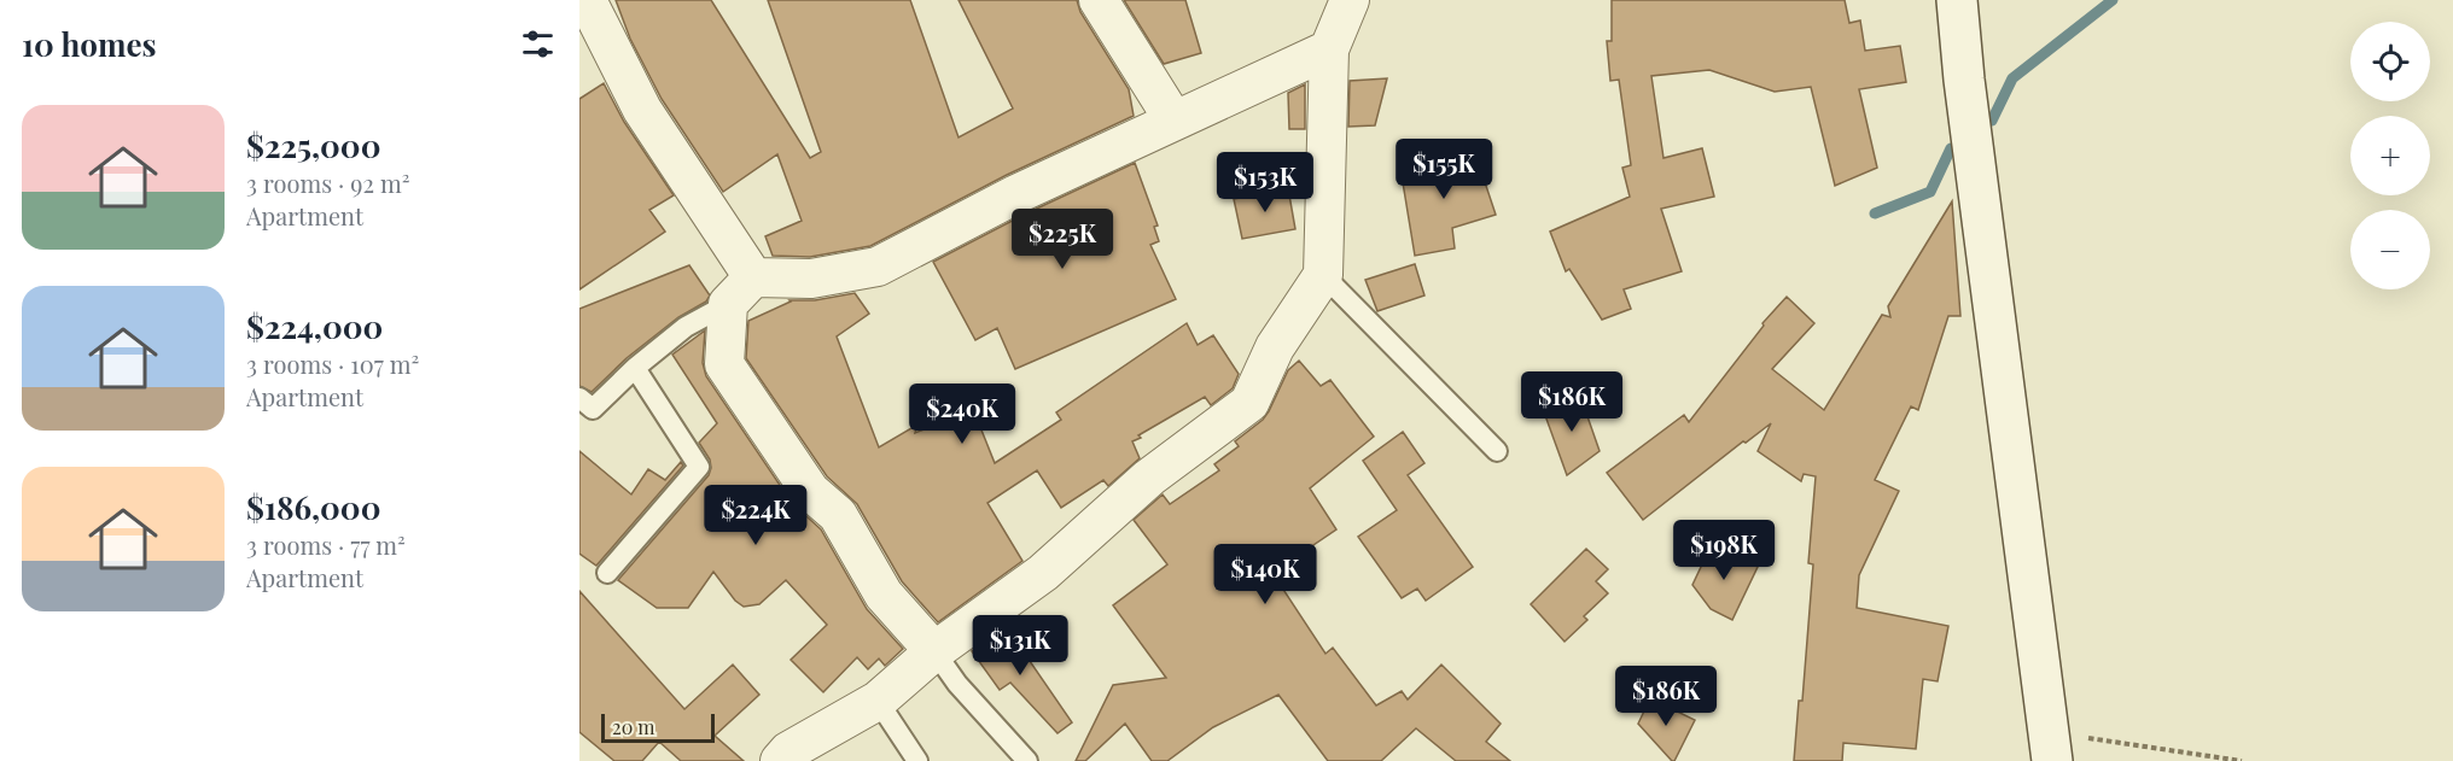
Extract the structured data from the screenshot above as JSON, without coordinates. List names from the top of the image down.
{
  "scale_bar": "20 m",
  "page": {
    "heading": "10 homes",
    "map_buttons": ["+", "−"],
    "list": [
      {
        "name": "$225,000",
        "note": "3 rooms · 92 m² · Apartment"
      },
      {
        "name": "$224,000",
        "note": "3 rooms · 107 m² · Apartment"
      },
      {
        "name": "$186,000",
        "note": "3 rooms · 77 m² · Apartment"
      }
    ],
    "price": [
      "$155K",
      "$153K",
      "$225K",
      "$186K",
      "$240K",
      "$224K",
      "$198K",
      "$140K",
      "$131K",
      "$186K"
    ],
    "scale": "20 m"
  }
}
